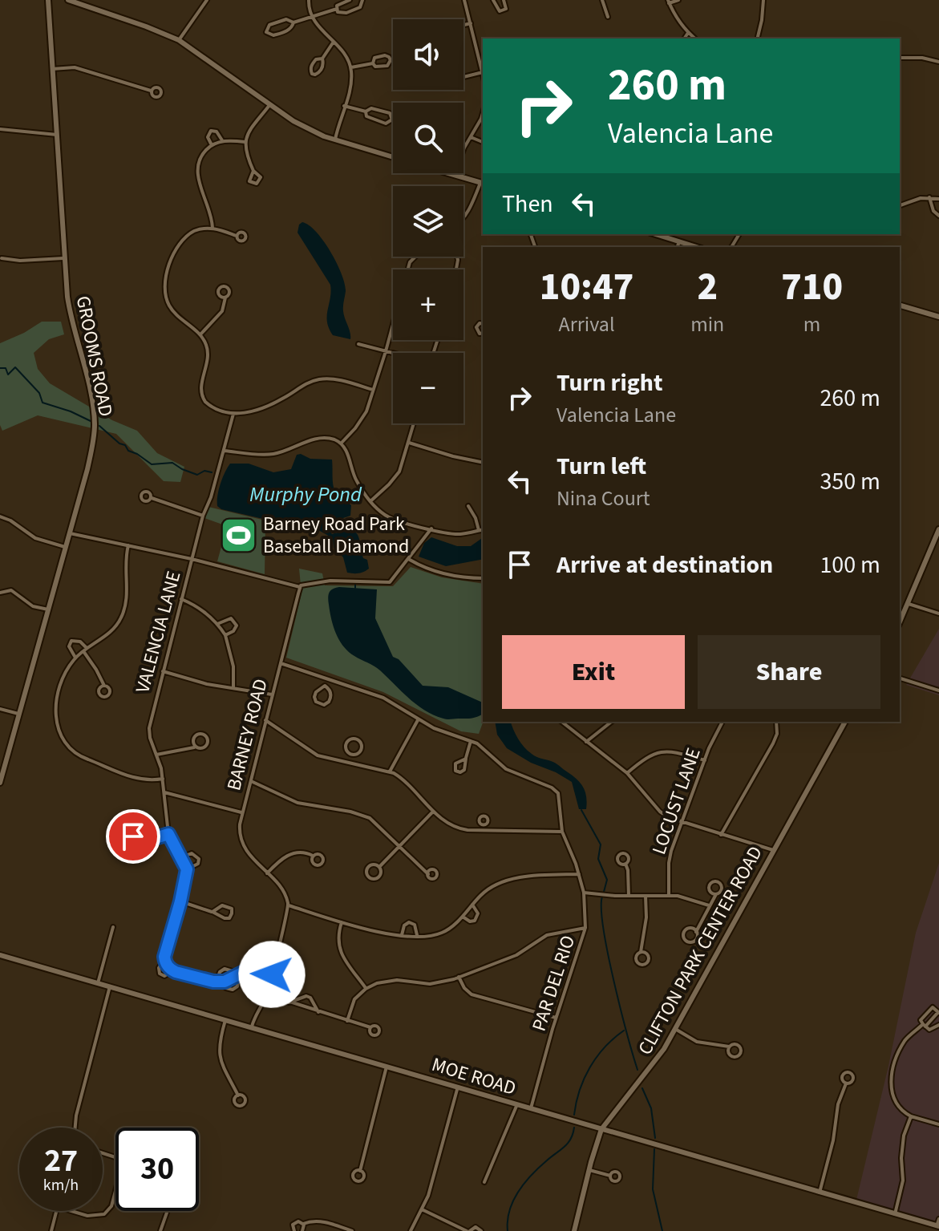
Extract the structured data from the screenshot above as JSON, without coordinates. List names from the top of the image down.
{
  "streets": {
    "street": [
      "GROOMS ROAD",
      "VALENCIA LANE",
      "BARNEY ROAD",
      "LOCUST LANE",
      "CLIFTON PARK CENTER ROAD",
      "PAR DEL RIO",
      "MOE ROAD"
    ]
  },
  "crossings": [
    ["BARNEY ROAD", "PAR DEL RIO"],
    ["CLIFTON PARK CENTER ROAD", "MOE ROAD"],
    ["PAR DEL RIO", "MOE ROAD"]
  ],
  "water": ["Murphy Pond"],
  "places": {
    "sports": ["Barney Road Park Baseball Diamond"]
  },
  "page": {
    "map_buttons": ["+", "−"],
    "turn": ["260 m", "Valencia Lane"],
    "then": "Then",
    "eta": [
      "10:47",
      "Arrival",
      "2",
      "min",
      "710",
      "m"
    ],
    "list": [
      {
        "name": "Turn right",
        "note": "Valencia Lane",
        "value": "260 m"
      },
      {
        "name": "Turn left",
        "note": "Nina Court",
        "value": "350 m"
      },
      {
        "name": "Arrive at destination",
        "value": "100 m"
      }
    ],
    "buttons": ["Exit", "Share"],
    "speed": "27 km/h",
    "limit": "30"
  }
}
